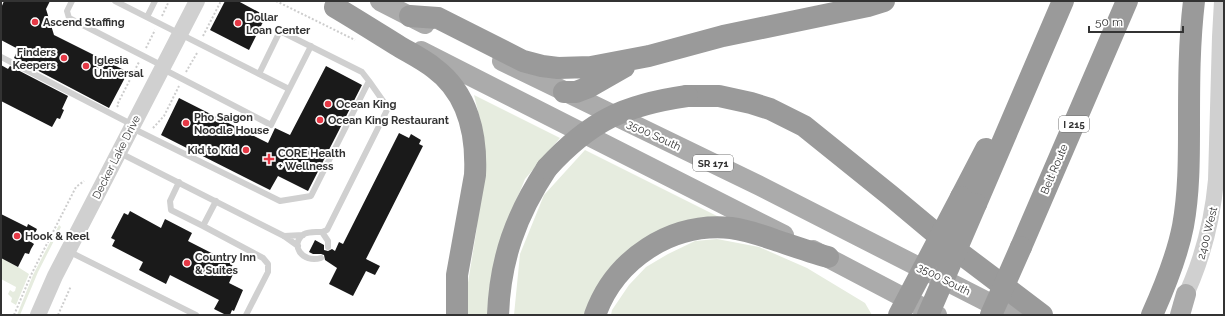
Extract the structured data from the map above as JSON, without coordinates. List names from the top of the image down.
{
  "streets": {
    "highway": ["I 215", "Belt Route"],
    "main road": ["3500 South", "SR 171"],
    "street": ["Decker Lake Drive", "2400 West"]
  },
  "places": {
    "other": [
      "Ascend Staffing",
      "Dollar Loan Center",
      "Finders Keepers",
      "Iglesia Universal",
      "Ocean King",
      "Ocean King Restaurant",
      "Pho Saigon Noodle House",
      "Kid to Kid",
      "Hook & Reel",
      "Country Inn & Suites"
    ],
    "health": ["CORE Health + Wellness"]
  },
  "scale_bar": "50 m"
}
